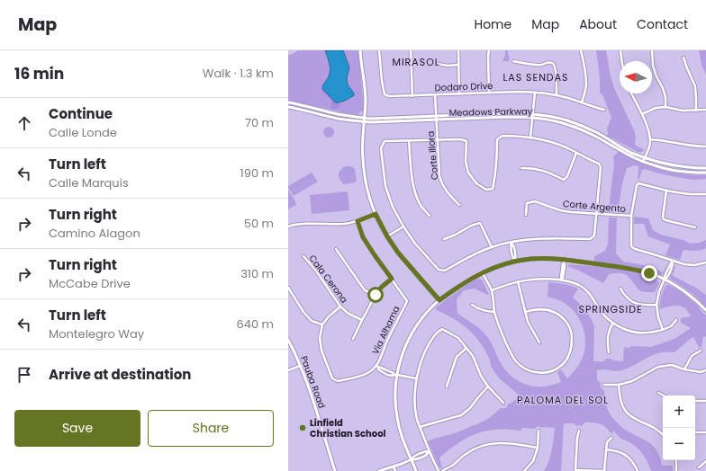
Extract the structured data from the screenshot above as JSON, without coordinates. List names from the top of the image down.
{
  "streets": {
    "main road": ["Meadows Parkway", "Pauba Road"],
    "street": [
      "Dodaro Drive",
      "Corte Illora",
      "Corte Argento",
      "Cala Cerona",
      "Via Alhama"
    ]
  },
  "crossings": [
    ["Dodaro Drive", "Corte Illora"],
    ["Meadows Parkway", "Corte Illora"]
  ],
  "districts": [
    "MIRASOL",
    "LAS SENDAS",
    "SPRINGSIDE",
    "PALOMA DEL SOL"
  ],
  "places": ["Linfield Christian School"],
  "north": "left",
  "page": {
    "header": "Map",
    "nav": [
      "Home",
      "Map",
      "About",
      "Contact"
    ],
    "heading": ["16 min", "Walk · 1.3 km"],
    "list": [
      ["Continue", "Calle Londe", "70 m"],
      ["Turn left", "Calle Marquis", "190 m"],
      ["Turn right", "Camino Alagon", "50 m"],
      ["Turn right", "McCabe Drive", "310 m"],
      ["Turn left", "Montelegro Way", "640 m"],
      "Arrive at destination"
    ],
    "map_buttons": ["+", "−"],
    "buttons": ["Save", "Share"]
  }
}
